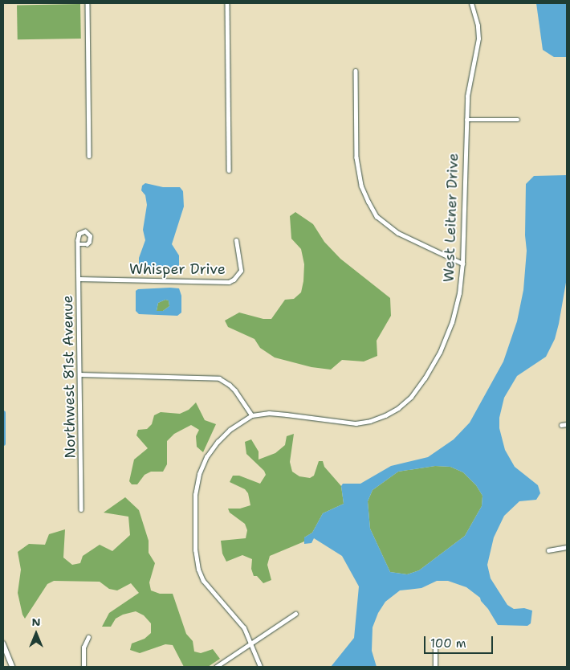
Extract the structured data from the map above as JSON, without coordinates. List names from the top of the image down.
{
  "streets": {
    "street": ["West Leitner Drive", "Whisper Drive", "Northwest 81st Avenue"]
  },
  "crossings": [
    ["Whisper Drive", "Northwest 81st Avenue"]
  ],
  "scale_bar": "100 m",
  "north": "top"
}
